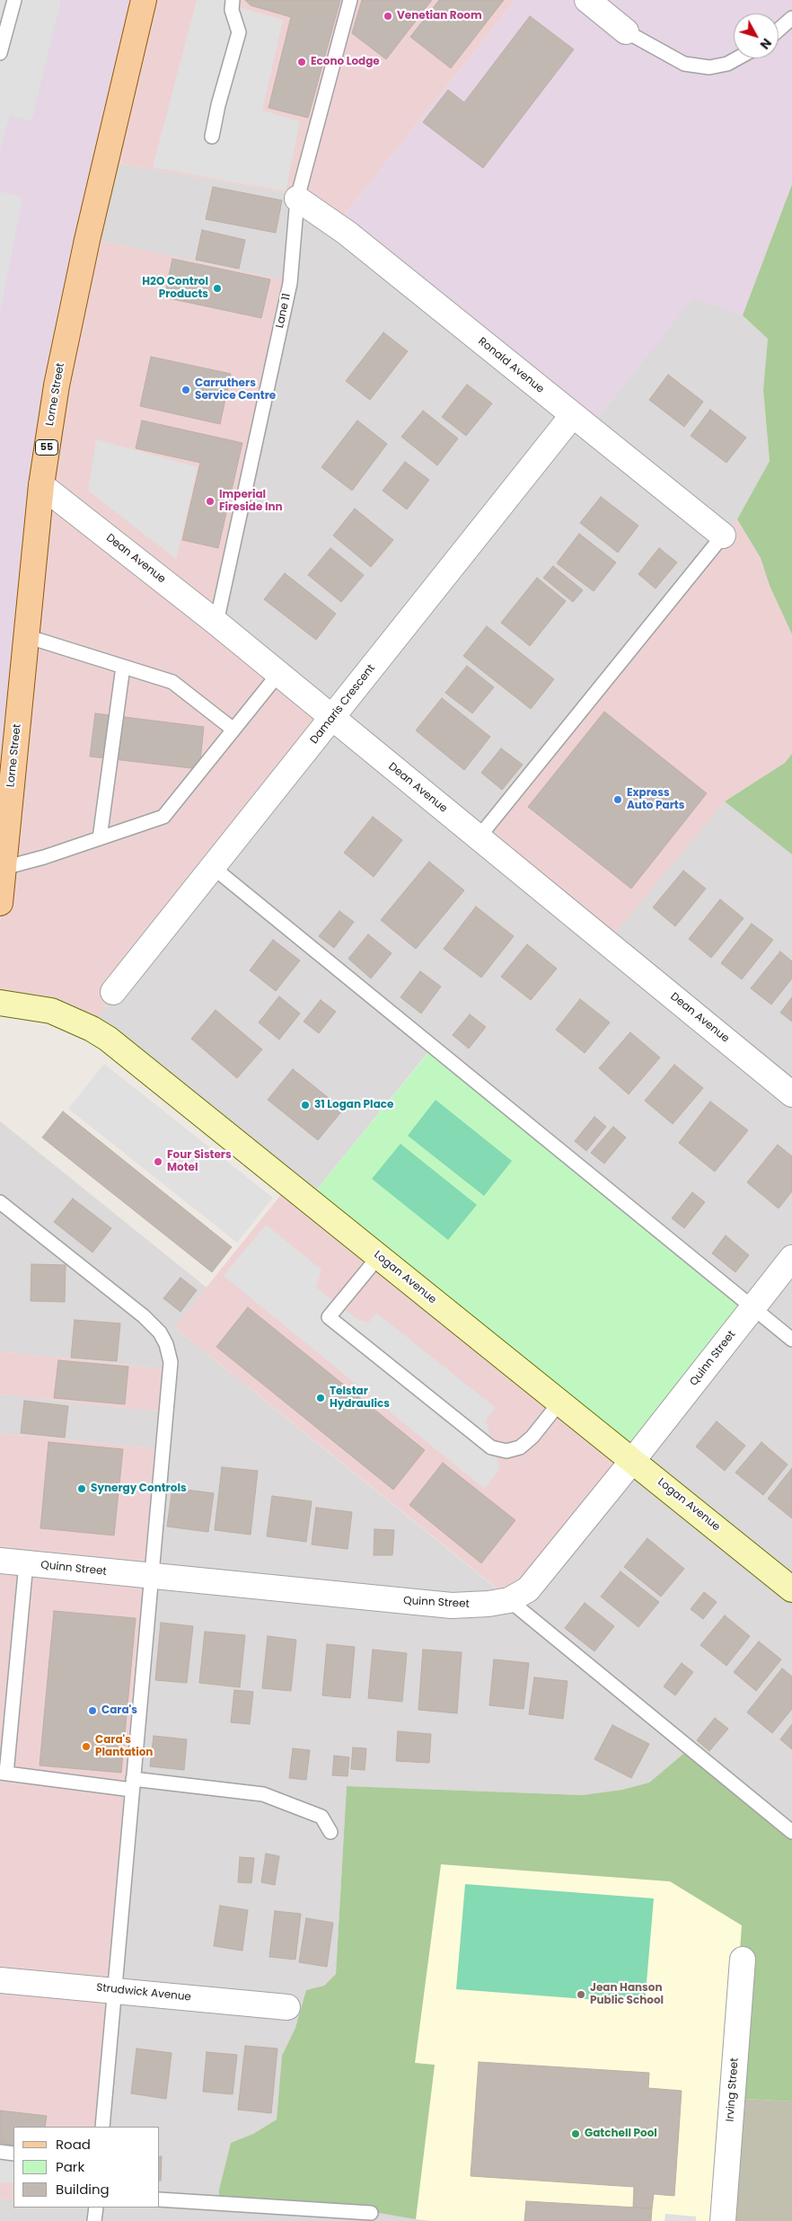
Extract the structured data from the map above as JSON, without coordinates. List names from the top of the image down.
{
  "streets": {
    "main road": ["Lorne Street", "55"],
    "street": [
      "Ronald Avenue",
      "Dean Avenue",
      "Damaris Crescent",
      "Logan Avenue",
      "Quinn Street",
      "Strudwick Avenue",
      "Irving Street"
    ],
    "lane": ["Lane 11"]
  },
  "crossings": [
    ["Lane 11", "Ronald Avenue"],
    ["Lane 11", "Dean Avenue"],
    ["Ronald Avenue", "Damaris Crescent"],
    ["Lorne Street", "Dean Avenue"],
    ["Dean Avenue", "Damaris Crescent"],
    ["Logan Avenue", "Quinn Street"]
  ],
  "places": [
    "Venetian Room",
    "Econo Lodge",
    "H2O Control Products",
    "Carruthers Service Centre",
    "Imperial Fireside Inn",
    "Express Auto Parts",
    "31 Logan Place",
    "Four Sisters Motel",
    "Telstar Hydraulics",
    "Synergy Controls",
    "Cara's",
    "Cara's Plantation",
    "Jean Hanson Public School",
    "Gatchell Pool"
  ],
  "legend": ["Road", "Park", "Building"],
  "north": "bottom right"
}
